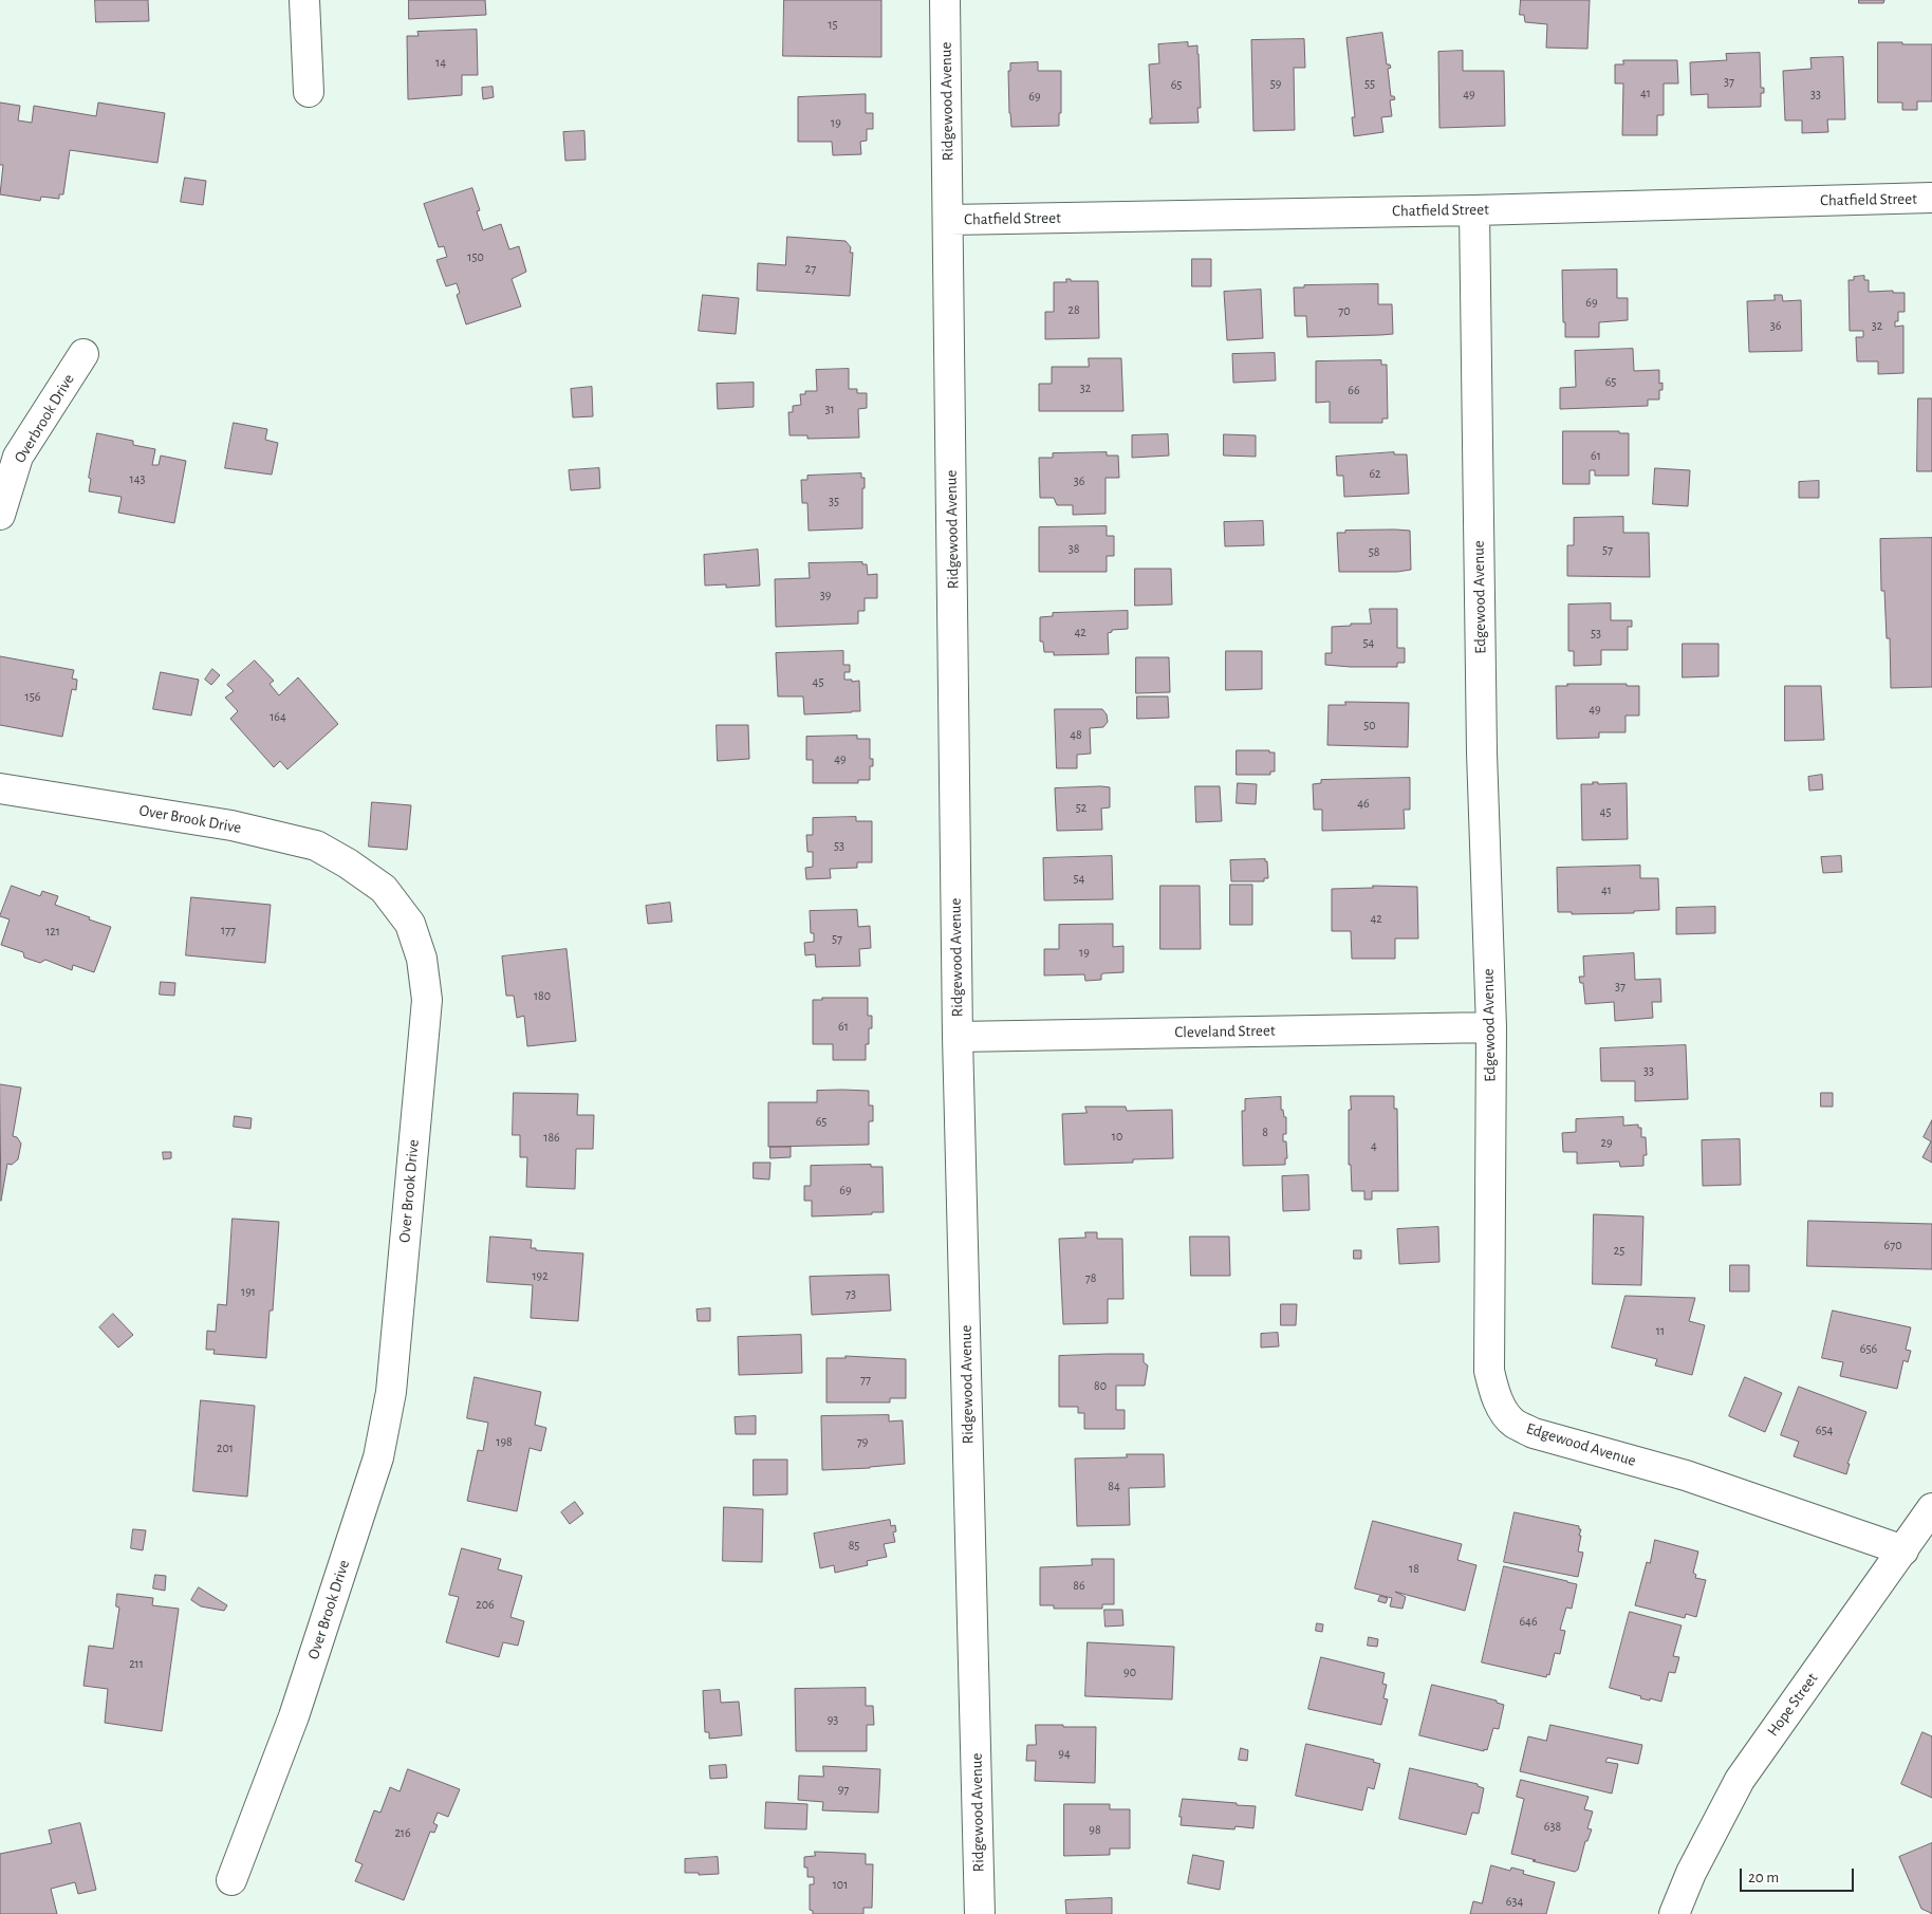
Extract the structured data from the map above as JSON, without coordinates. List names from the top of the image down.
{
  "streets": {
    "street": [
      "Ridgewood Avenue",
      "Chatfield Street",
      "Overbrook Drive",
      "Edgewood Avenue",
      "Over Brook Drive",
      "Cleveland Street",
      "Hope Street"
    ]
  },
  "crossings": [
    ["Ridgewood Avenue", "Chatfield Street"],
    ["Ridgewood Avenue", "Cleveland Street"],
    ["Chatfield Street", "Edgewood Avenue"],
    ["Edgewood Avenue", "Cleveland Street"],
    ["Edgewood Avenue", "Hope Street"]
  ],
  "house_numbers": [
    "15",
    "14",
    "37",
    "59",
    "55",
    "65",
    "41",
    "49",
    "33",
    "69",
    "19",
    "150",
    "27",
    "69",
    "28",
    "70",
    "36",
    "32",
    "65",
    "32",
    "66",
    "31",
    "61",
    "62",
    "143",
    "36",
    "35",
    "38",
    "57",
    "58",
    "39",
    "42",
    "53",
    "54",
    "45",
    "156",
    "49",
    "164",
    "50",
    "48",
    "49",
    "46",
    "52",
    "45",
    "53",
    "54",
    "41",
    "42",
    "177",
    "121",
    "57",
    "19",
    "37",
    "180",
    "61",
    "33",
    "65",
    "8",
    "10",
    "186",
    "29",
    "4",
    "69",
    "670",
    "25",
    "192",
    "78",
    "191",
    "73",
    "11",
    "656",
    "77",
    "80",
    "654",
    "198",
    "79",
    "201",
    "84",
    "85",
    "18",
    "86",
    "206",
    "646",
    "211",
    "90",
    "93",
    "94",
    "97",
    "638",
    "98",
    "216",
    "101",
    "634"
  ],
  "scale_bar": "20 m"
}
